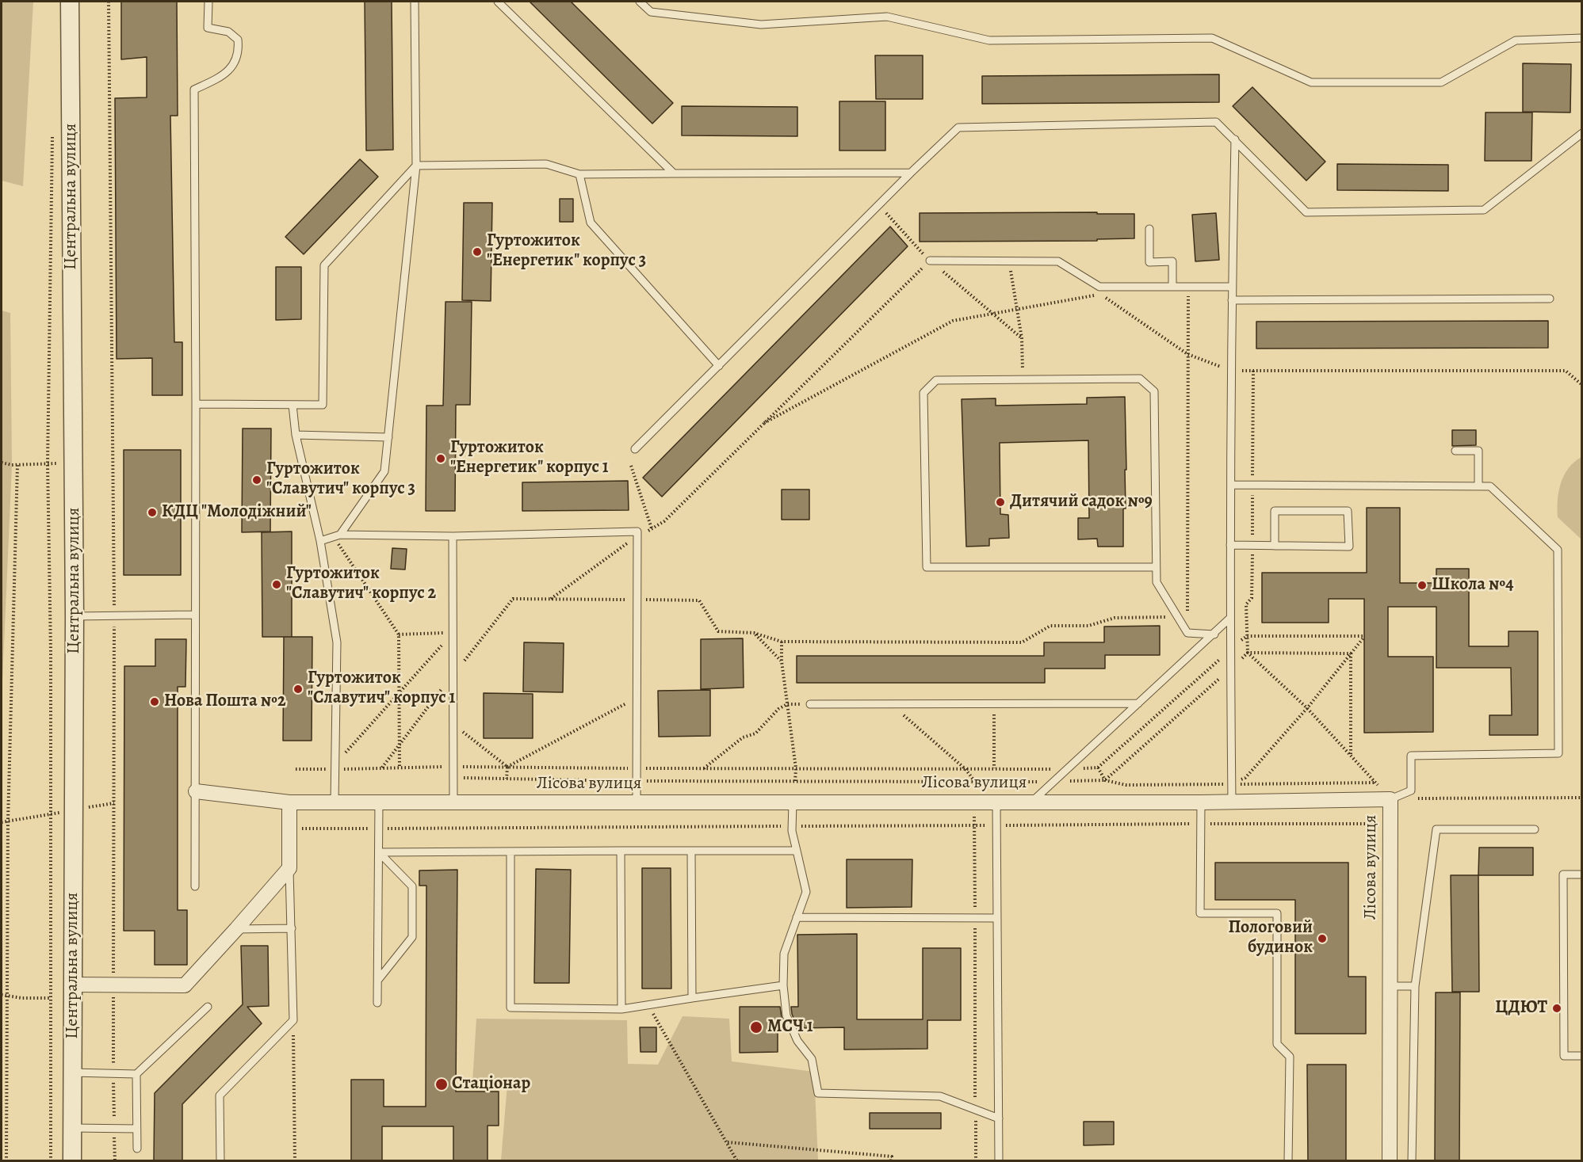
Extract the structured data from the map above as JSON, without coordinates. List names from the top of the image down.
{
  "streets": {
    "street": ["Центральна вулиця", "Лісова вулиця"]
  },
  "places": [
    "Гуртожиток \"Енергетик\" корпус 3",
    "Гуртожиток \"Енергетик\" корпус 1",
    "Гуртожиток \"Славутич\" корпус 3",
    "Дитячий садок №9",
    "КДЦ \"Молодіжний\"",
    "Гуртожиток \"Славутич\" корпус 2",
    "Школа №4",
    "Гуртожиток \"Славутич\" корпус 1",
    "Нова Пошта №2",
    "Пологовий будинок",
    "ЦДЮТ",
    "МСЧ 1",
    "Стаціонар"
  ]
}
